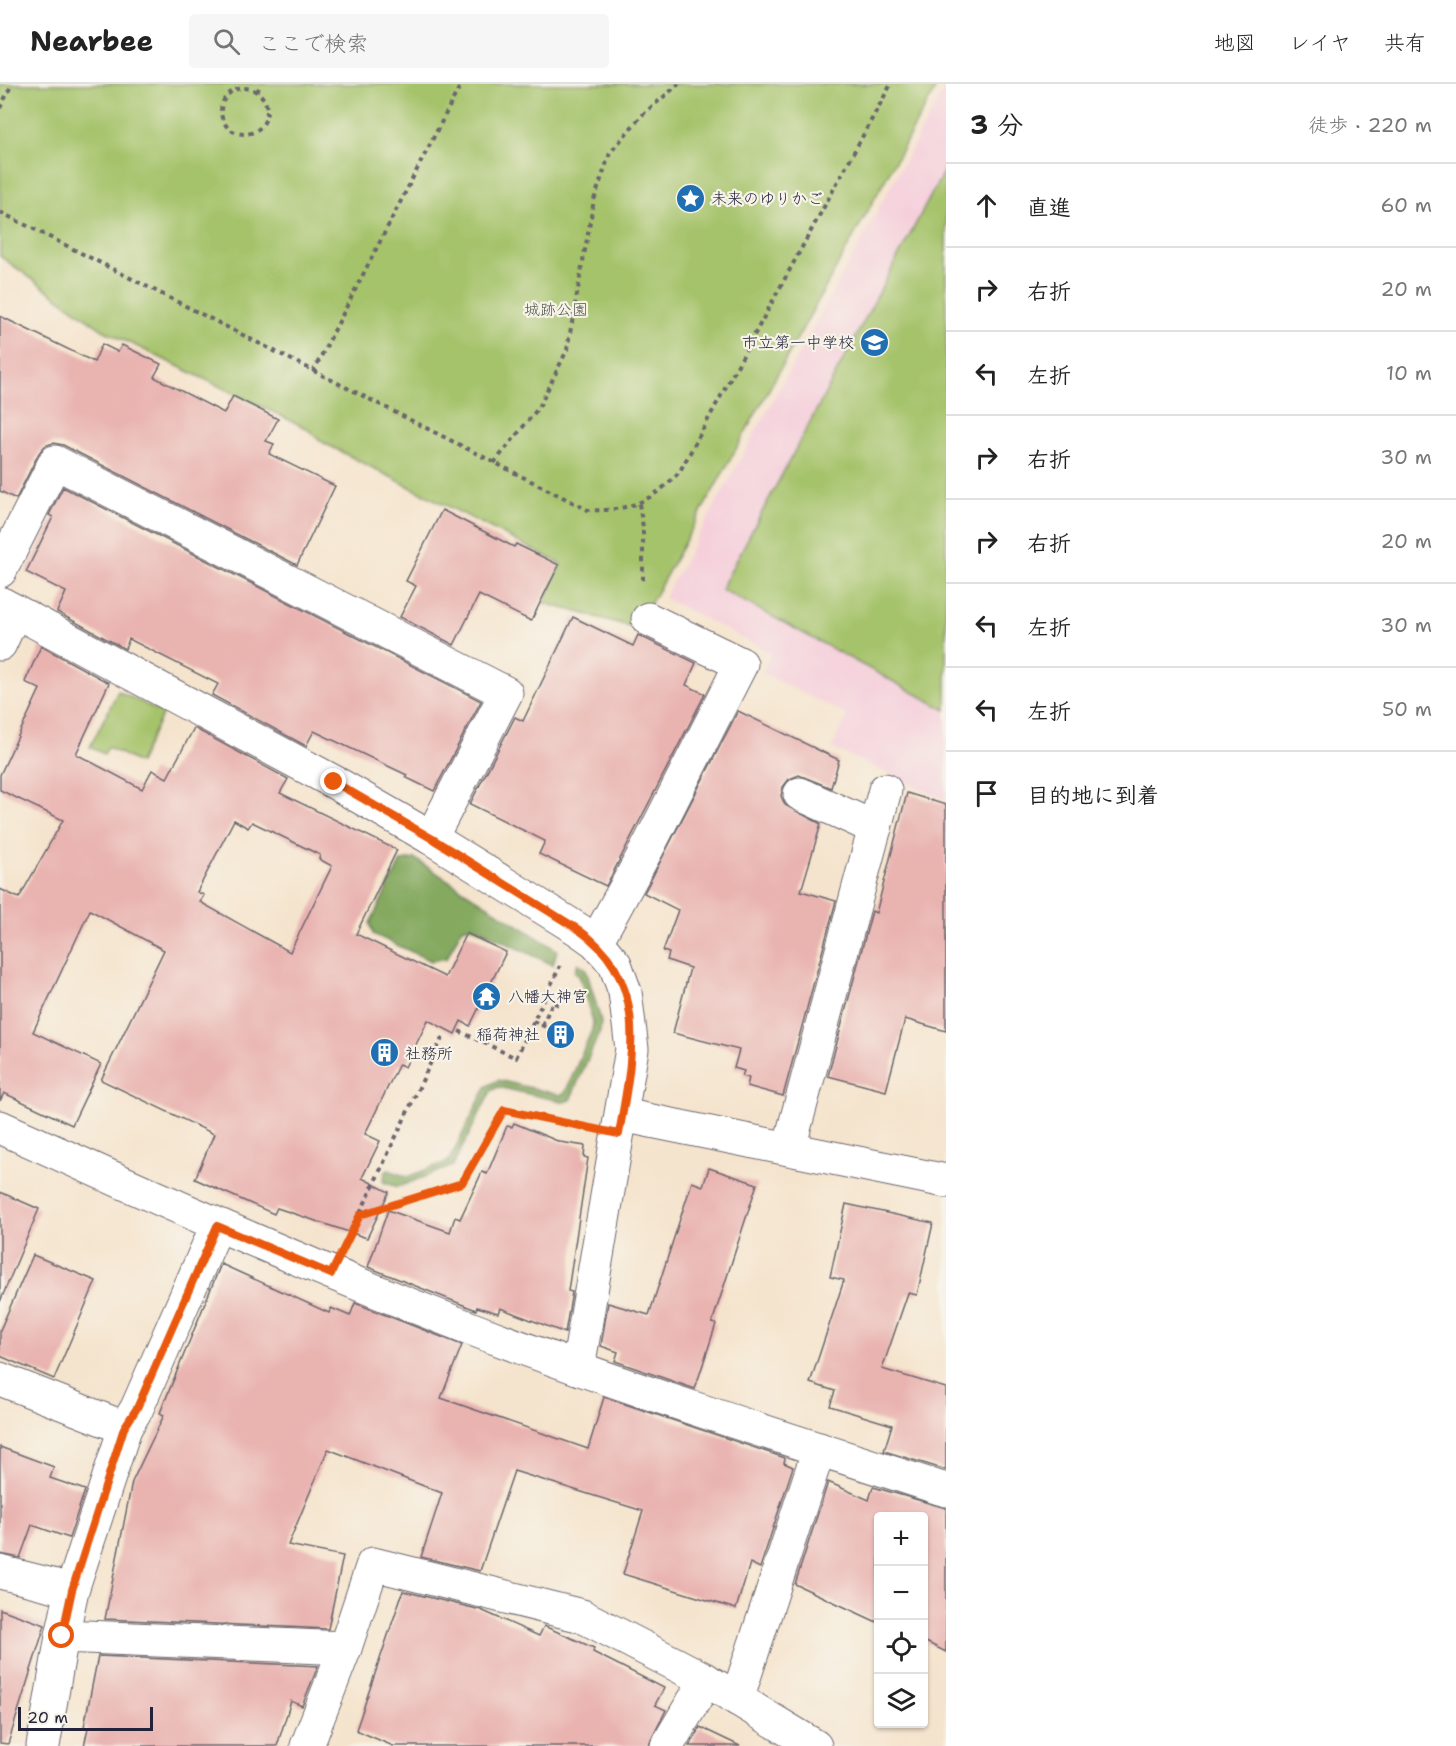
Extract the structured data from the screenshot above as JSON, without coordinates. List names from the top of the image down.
{
  "parks": ["城跡公園"],
  "places": {
    "place": ["未来のゆりかご"],
    "school or university": ["市立第一中学校"],
    "temple": ["八幡大神宮"],
    "building": ["稲荷神社", "社務所"]
  },
  "scale_bar": "20 m",
  "page": {
    "header": "Nearbee",
    "search": "ここで検索",
    "nav": ["地図", "レイヤ", "共有"],
    "heading": ["3 分", "徒歩 · 220 m"],
    "list": [
      ["直進", "60 m"],
      ["右折", "20 m"],
      ["左折", "10 m"],
      ["右折", "30 m"],
      ["右折", "20 m"],
      ["左折", "30 m"],
      ["左折", "50 m"],
      "目的地に到着"
    ],
    "map_buttons": ["+", "−"],
    "scale": "20 m"
  }
}
